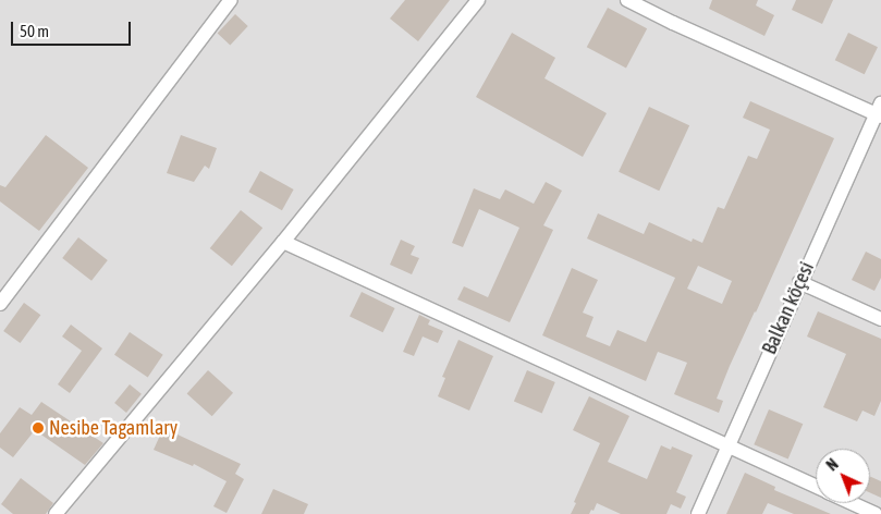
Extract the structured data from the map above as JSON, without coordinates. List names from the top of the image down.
{
  "streets": {
    "street": ["Balkan köçesi"]
  },
  "places": ["Nesibe Tagamlary"],
  "scale_bar": "50 m",
  "north": "top left"
}
